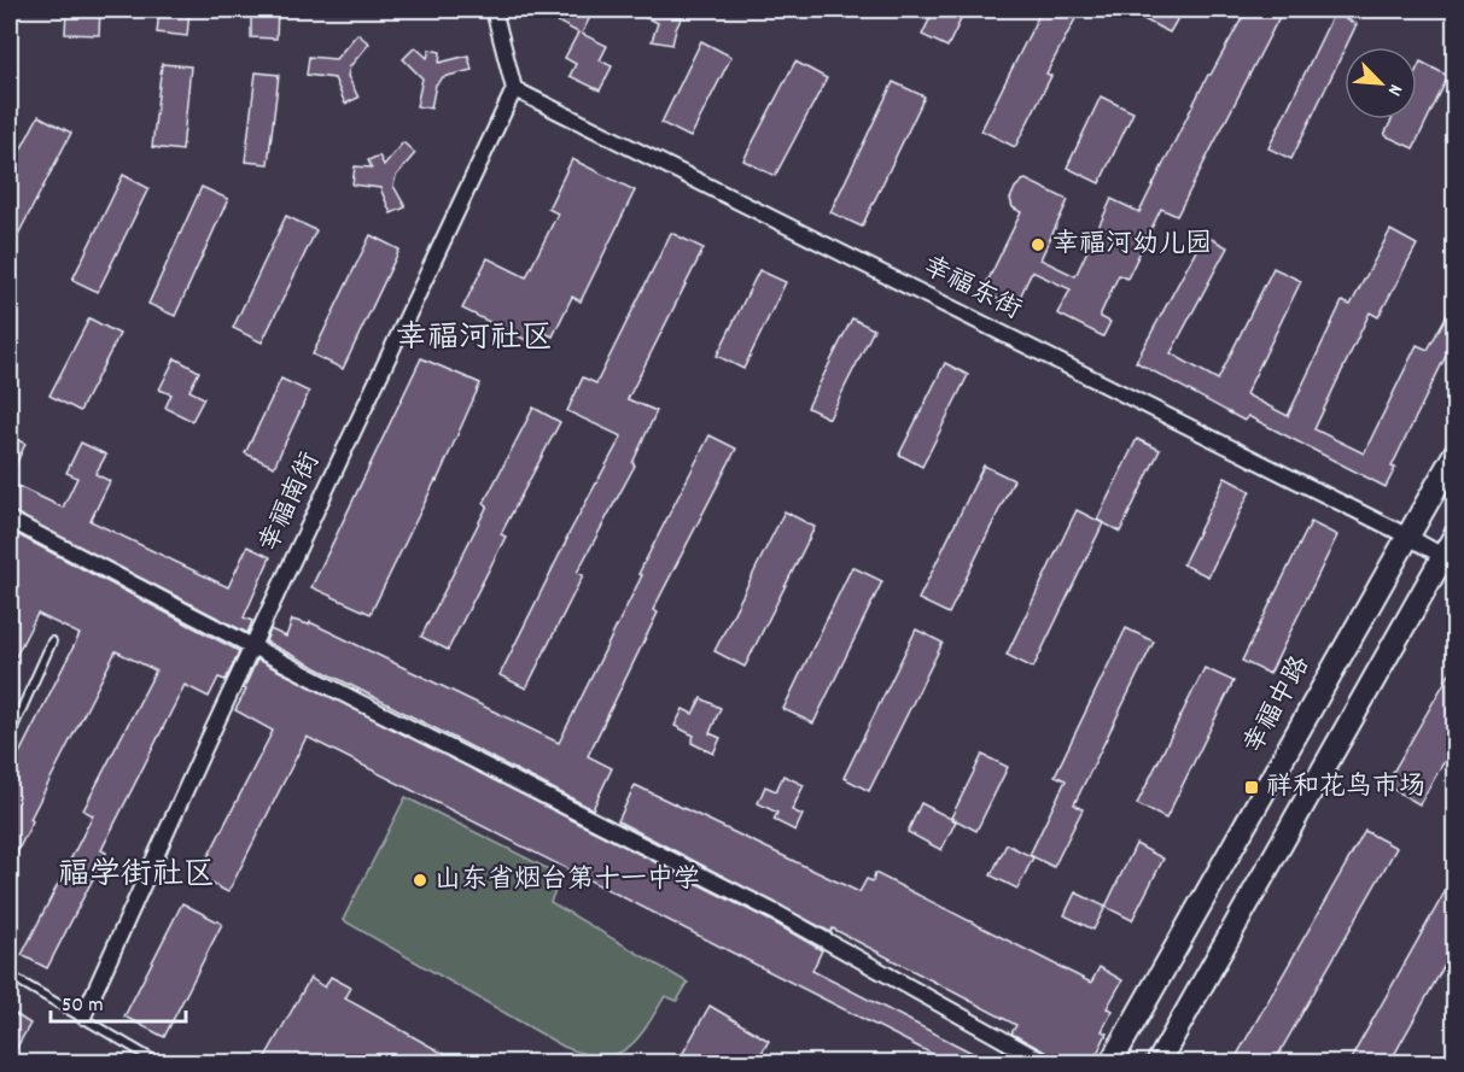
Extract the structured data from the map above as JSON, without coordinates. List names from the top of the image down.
{
  "streets": {
    "main road": ["幸福中路"],
    "street": ["幸福东街", "幸福南街"]
  },
  "crossings": [
    ["幸福东街", "幸福南街"],
    ["幸福东街", "幸福中路"]
  ],
  "districts": ["幸福河社区", "福学街社区"],
  "places": {
    "other": ["幸福河幼儿园", "山东省烟台第十一中学"],
    "transit": ["祥和花鸟市场"]
  },
  "scale_bar": "50 m",
  "north": "bottom right"
}
